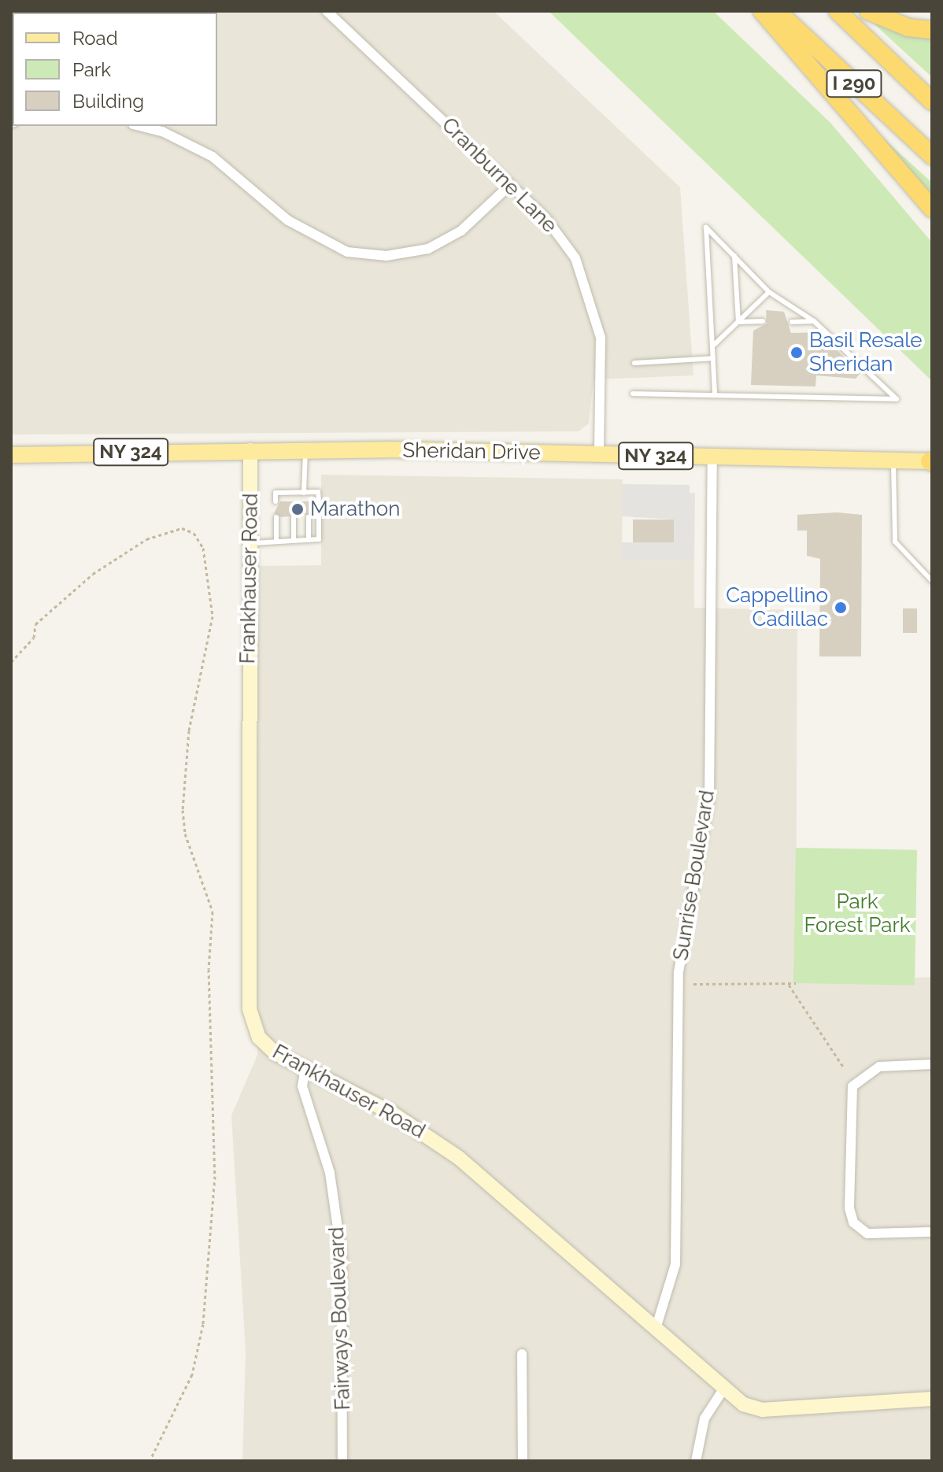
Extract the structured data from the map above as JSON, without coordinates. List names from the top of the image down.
{
  "streets": {
    "highway": ["I 290"],
    "main road": ["NY 324", "Sheridan Drive"],
    "street": [
      "Cranburne Lane",
      "Frankhauser Road",
      "Sunrise Boulevard",
      "Fairways Boulevard"
    ]
  },
  "crossings": [
    ["Cranburne Lane", "Sheridan Drive"],
    ["Sheridan Drive", "Frankhauser Road"],
    ["Sheridan Drive", "Sunrise Boulevard"],
    ["Frankhauser Road", "Sunrise Boulevard"],
    ["Frankhauser Road", "Fairways Boulevard"]
  ],
  "parks": ["Park Forest Park"],
  "places": ["Basil Resale Sheridan", "Marathon", "Cappellino Cadillac"],
  "legend": ["Road", "Park", "Building"]
}
